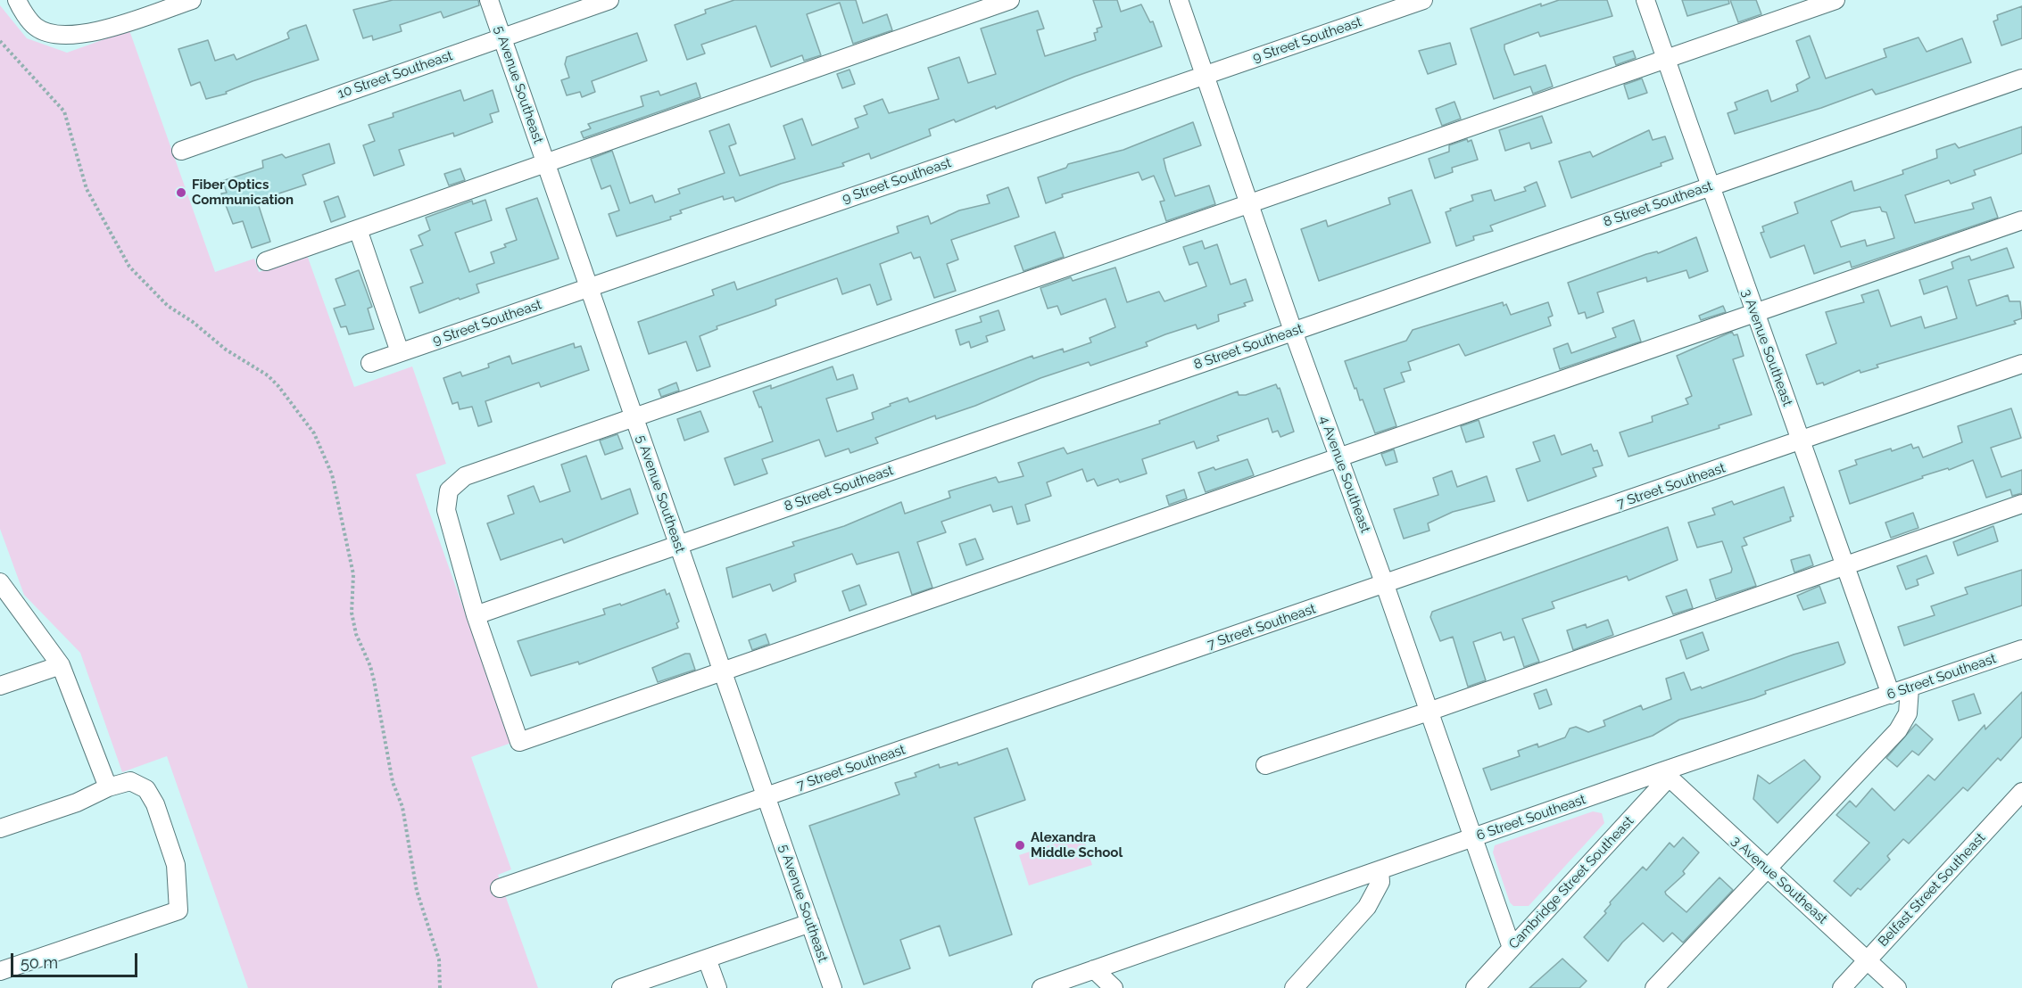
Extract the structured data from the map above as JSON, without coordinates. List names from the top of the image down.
{
  "streets": {
    "street": [
      "9 Street Southeast",
      "10 Street Southeast",
      "5 Avenue Southeast",
      "8 Street Southeast",
      "3 Avenue Southeast",
      "4 Avenue Southeast",
      "7 Street Southeast",
      "6 Street Southeast",
      "Cambridge Street Southeast",
      "Belfast Street Southeast"
    ]
  },
  "crossings": [
    ["9 Street Southeast", "5 Avenue Southeast"],
    ["9 Street Southeast", "4 Avenue Southeast"],
    ["10 Street Southeast", "5 Avenue Southeast"],
    ["5 Avenue Southeast", "8 Street Southeast"],
    ["5 Avenue Southeast", "7 Street Southeast"],
    ["8 Street Southeast", "3 Avenue Southeast"],
    ["8 Street Southeast", "4 Avenue Southeast"],
    ["3 Avenue Southeast", "7 Street Southeast"],
    ["3 Avenue Southeast", "6 Street Southeast"],
    ["3 Avenue Southeast", "Cambridge Street Southeast"],
    ["3 Avenue Southeast", "Belfast Street Southeast"],
    ["4 Avenue Southeast", "7 Street Southeast"],
    ["4 Avenue Southeast", "6 Street Southeast"],
    ["4 Avenue Southeast", "Cambridge Street Southeast"],
    ["6 Street Southeast", "Cambridge Street Southeast"]
  ],
  "places": ["Fiber Optics Communication", "Alexandra Middle School"],
  "scale_bar": "50 m"
}
